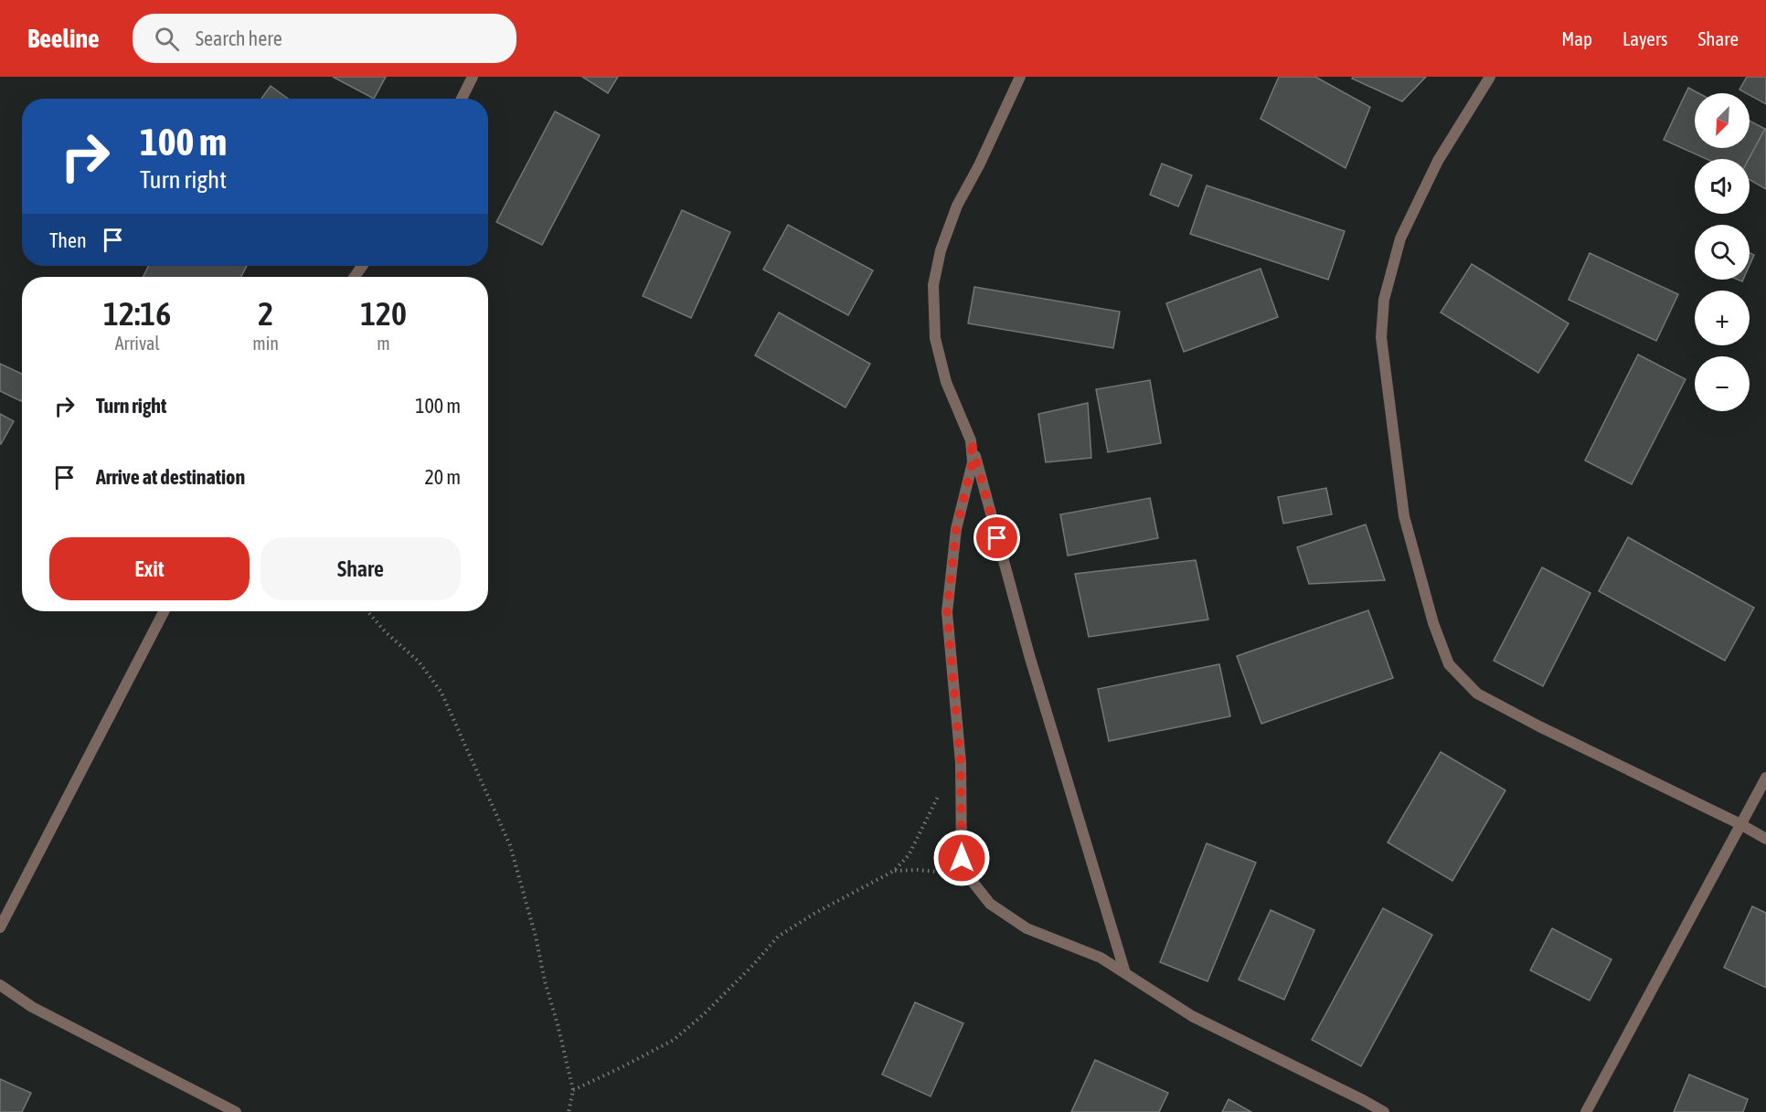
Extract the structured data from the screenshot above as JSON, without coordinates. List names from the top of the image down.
{
  "north": "bottom left",
  "page": {
    "header": "Beeline",
    "search": "Search here",
    "nav": ["Map", "Layers", "Share"],
    "map_buttons": ["+", "−"],
    "turn": ["100 m", "Turn right"],
    "then": "Then",
    "eta": [
      "12:16",
      "Arrival",
      "2",
      "min",
      "120",
      "m"
    ],
    "list": [
      {
        "name": "Turn right",
        "value": "100 m"
      },
      {
        "name": "Arrive at destination",
        "value": "20 m"
      }
    ],
    "buttons": ["Exit", "Share"]
  }
}
